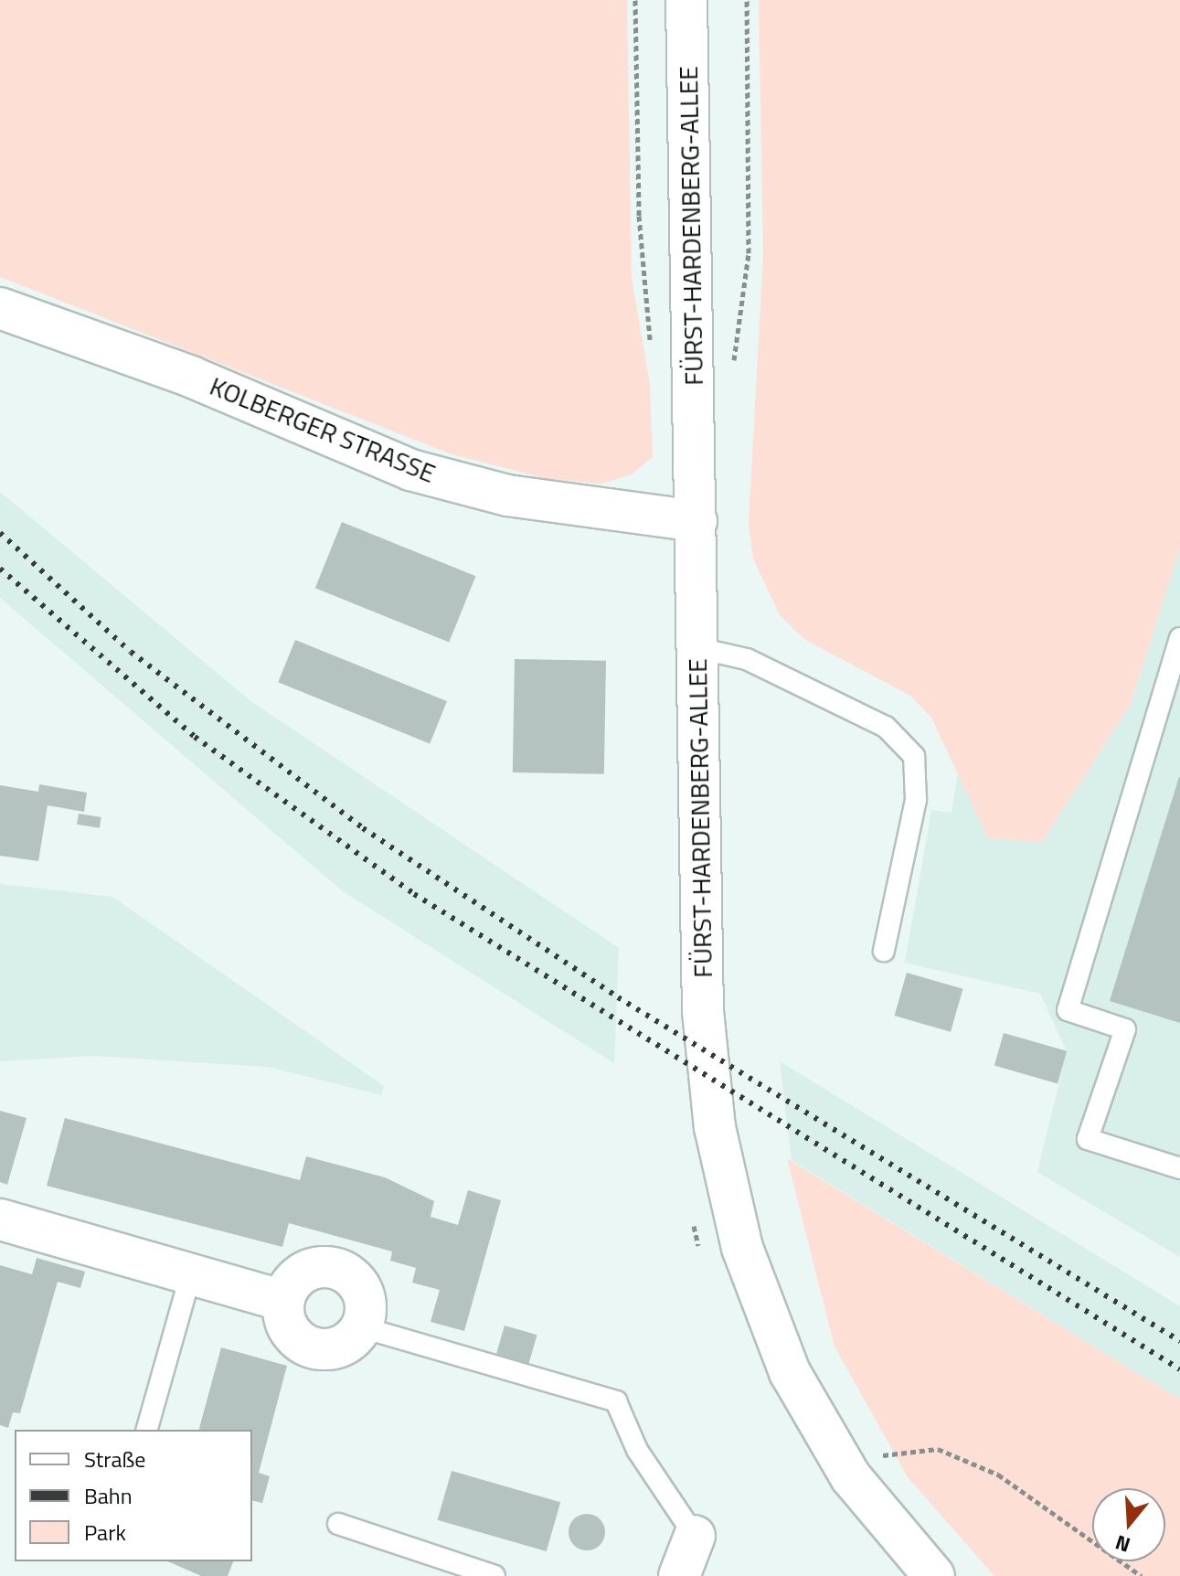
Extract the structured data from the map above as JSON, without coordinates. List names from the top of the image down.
{
  "streets": {
    "street": ["FÜRST-HARDENBERG-ALLEE", "KOLBERGER STRASSE"]
  },
  "crossings": [
    ["FÜRST-HARDENBERG-ALLEE", "KOLBERGER STRASSE"]
  ],
  "legend": ["Straße", "Bahn", "Park"],
  "north": "bottom"
}
